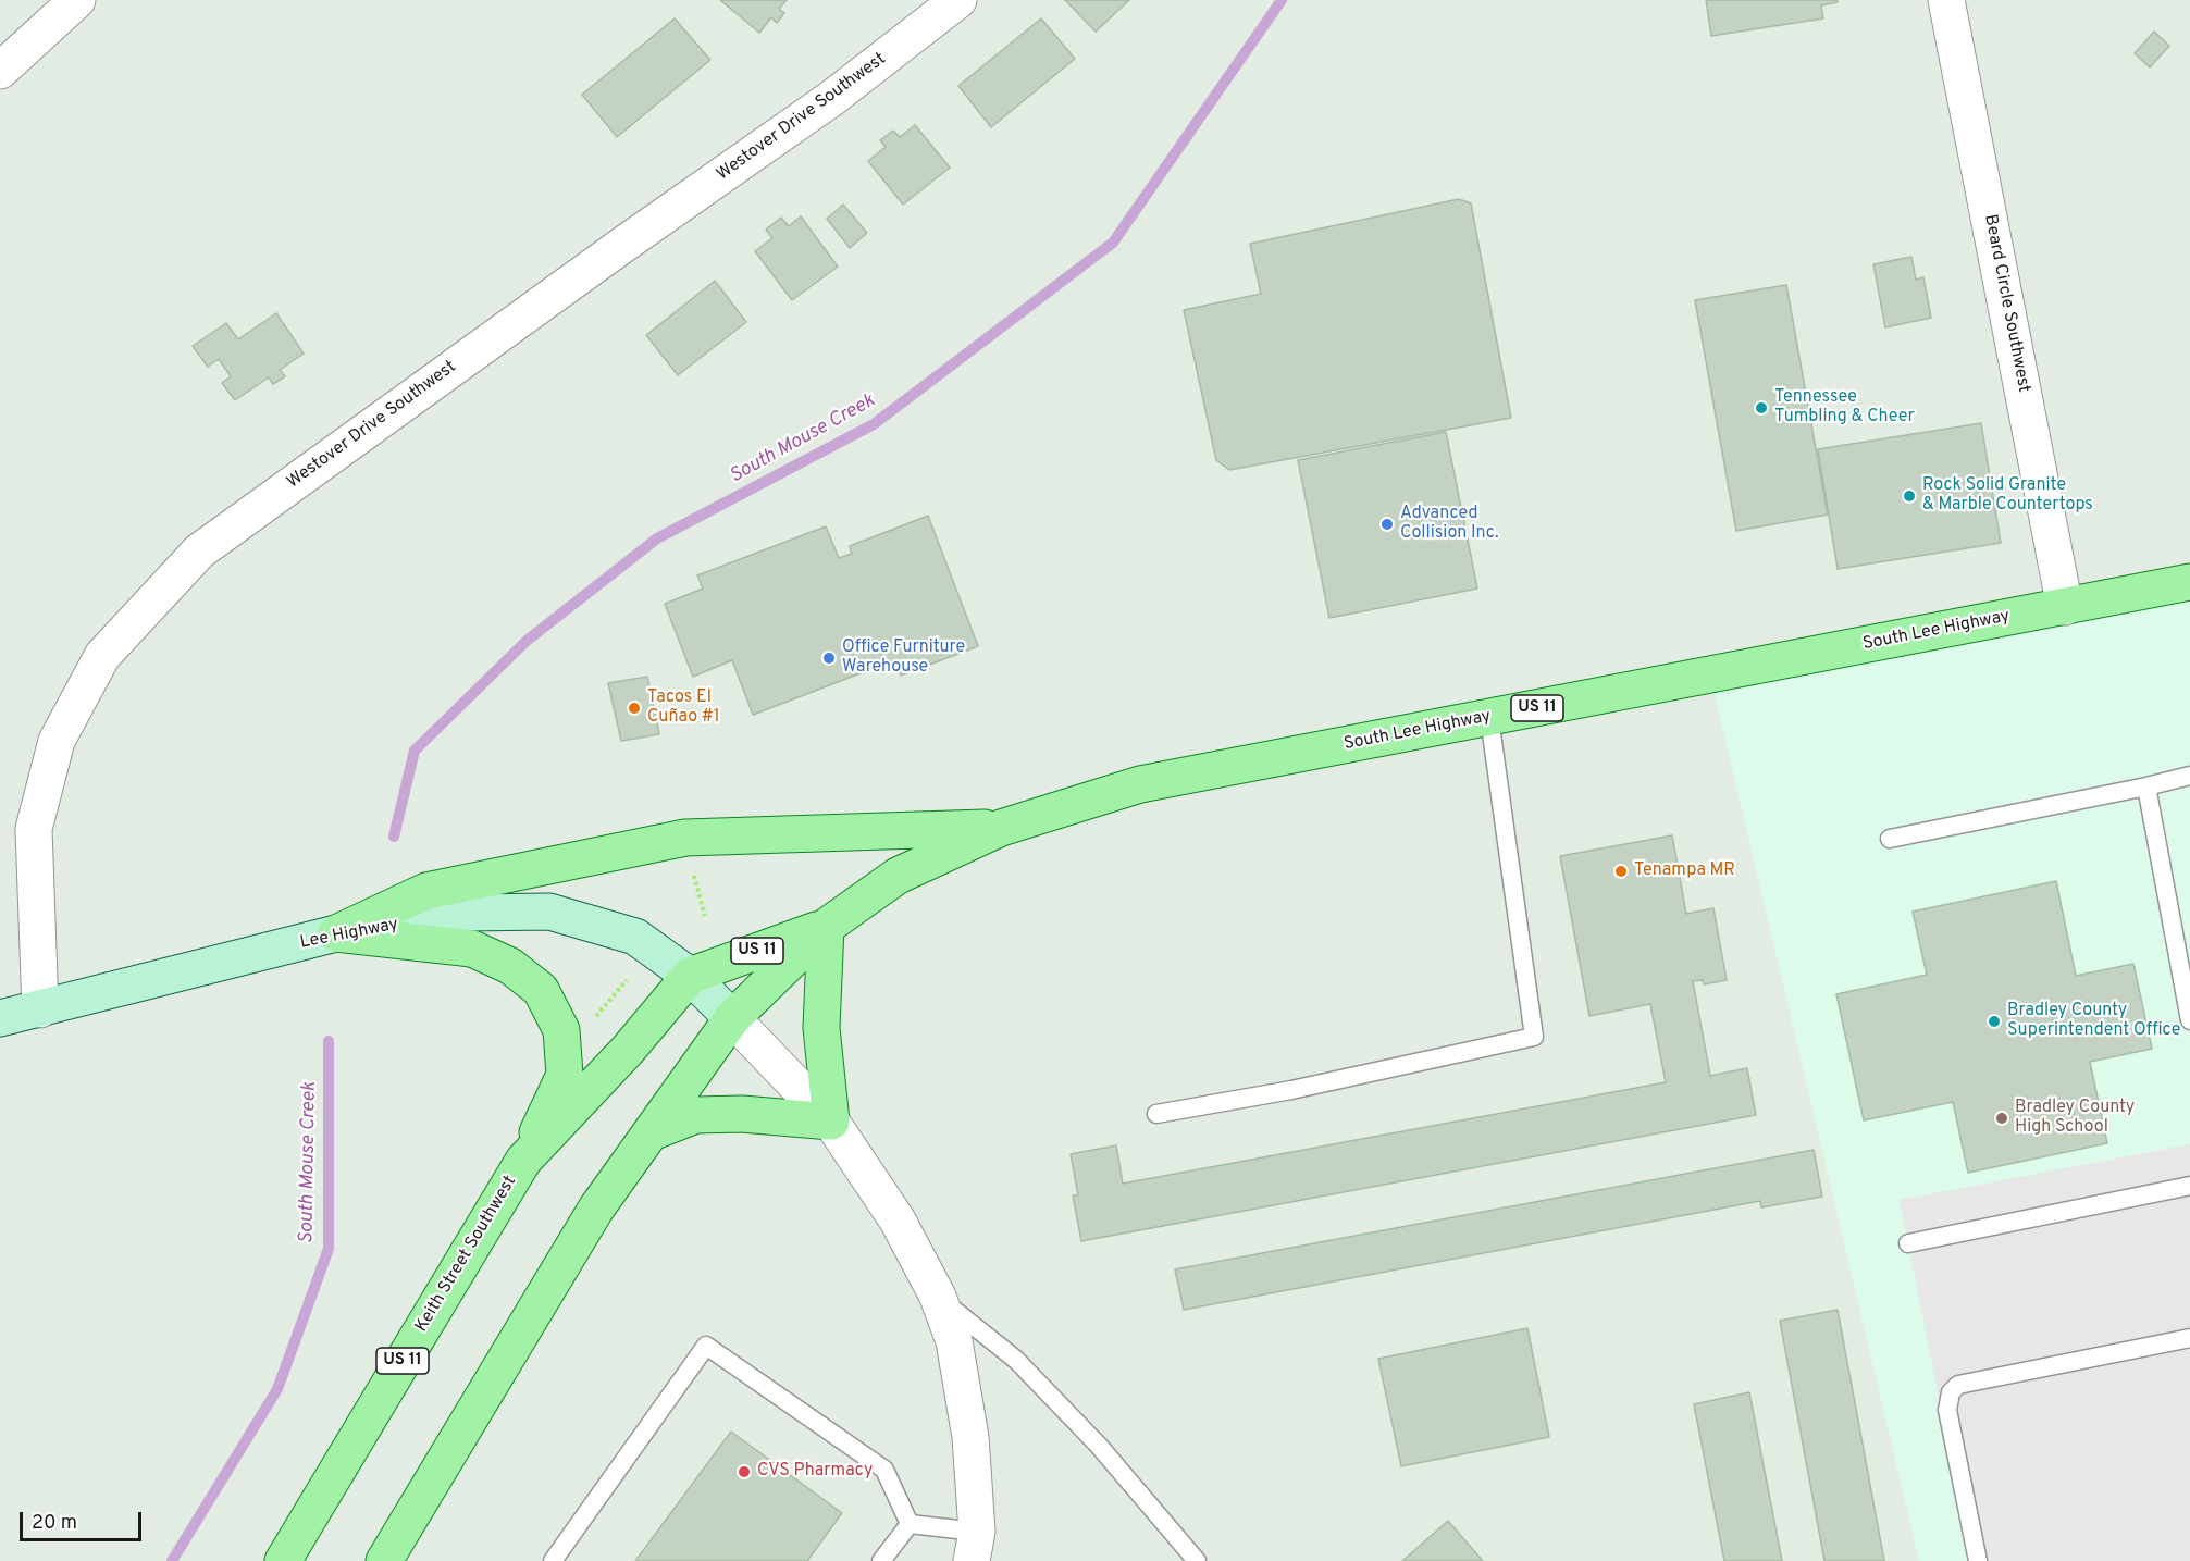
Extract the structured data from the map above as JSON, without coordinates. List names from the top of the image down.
{
  "streets": {
    "main road": [
      "South Lee Highway",
      "US 11",
      "Lee Highway",
      "Keith Street Southwest"
    ],
    "street": ["Westover Drive Southwest", "Beard Circle Southwest"]
  },
  "crossings": [
    ["Westover Drive Southwest", "Lee Highway"],
    ["Beard Circle Southwest", "South Lee Highway"],
    ["South Lee Highway", "US 11"],
    ["South Lee Highway", "Lee Highway"],
    ["South Lee Highway", "Keith Street Southwest"],
    ["US 11", "Lee Highway"],
    ["Lee Highway", "Keith Street Southwest"]
  ],
  "water": ["South Mouse Creek"],
  "places": [
    "Tennessee Tumbling & Cheer",
    "Rock Solid Granite & Marble Countertops",
    "Advanced Collision Inc.",
    "Office Furniture Warehouse",
    "Tacos El Cuñao #1",
    "Tenampa MR",
    "Bradley County Superintendent Office",
    "Bradley County High School",
    "CVS Pharmacy"
  ],
  "scale_bar": "20 m"
}
